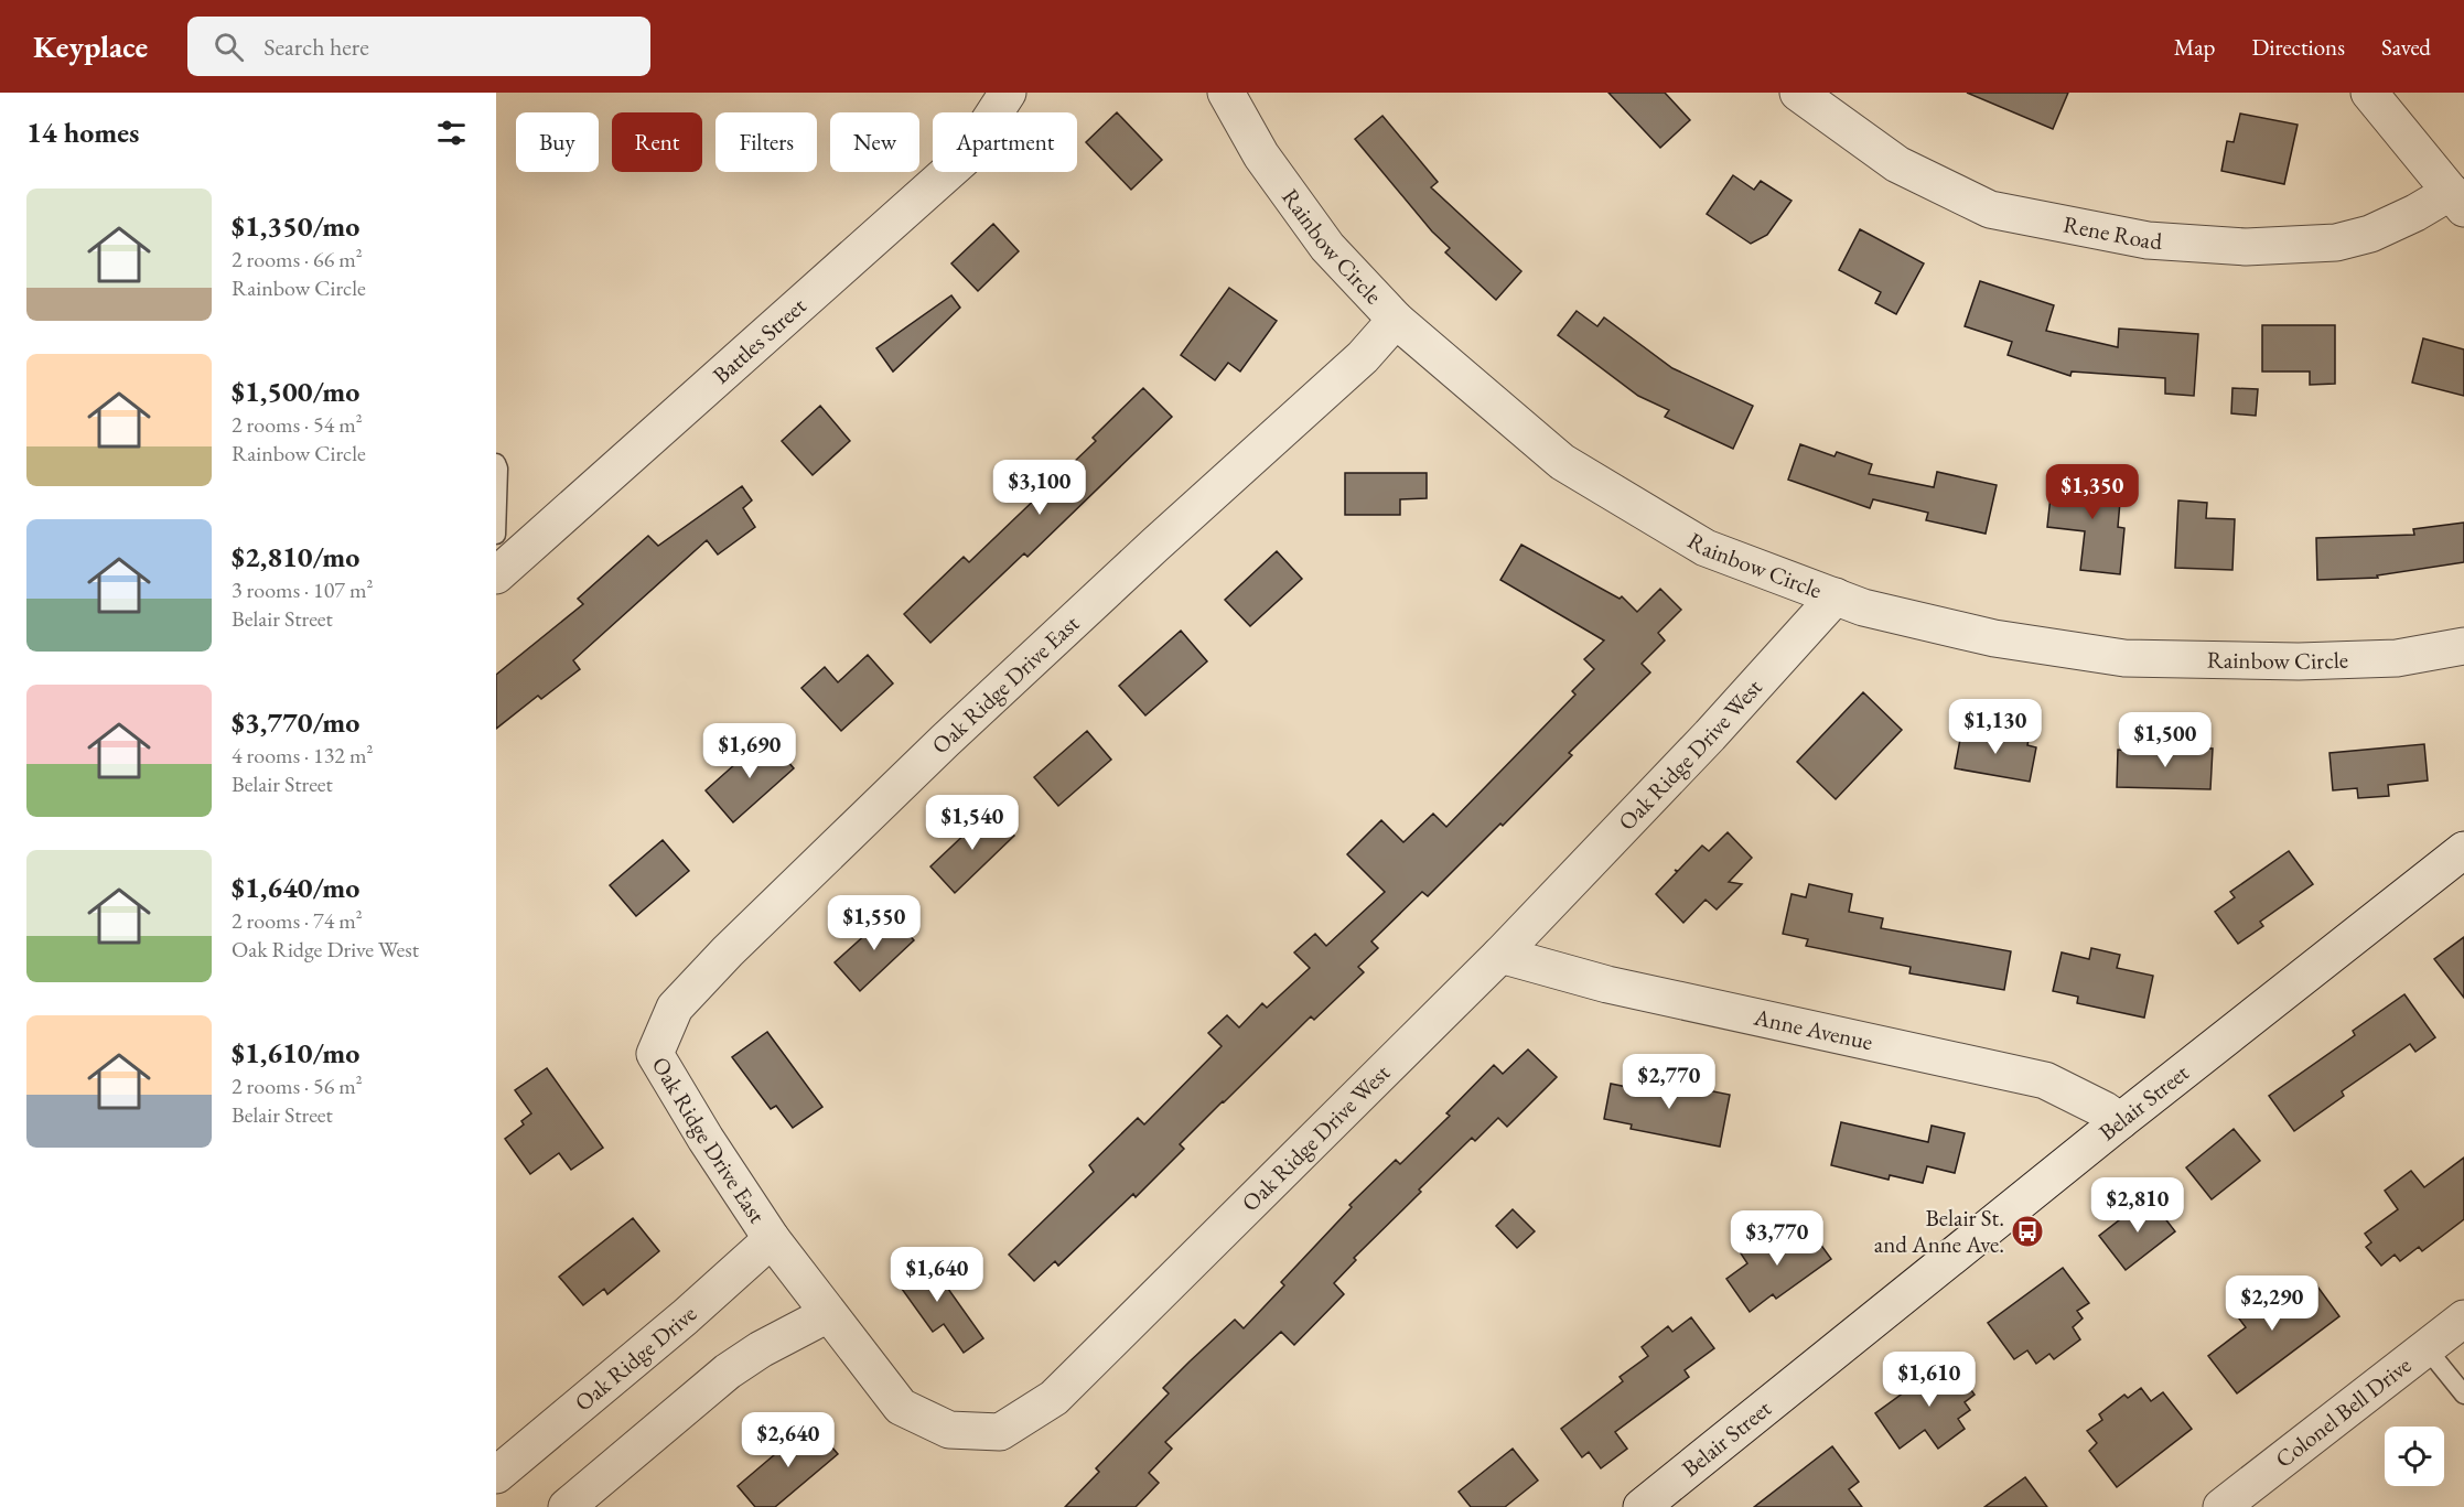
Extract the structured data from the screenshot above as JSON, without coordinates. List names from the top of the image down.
{
  "streets": {
    "street": [
      "Rene Road",
      "Rainbow Circle",
      "Battles Street",
      "Oak Ridge Drive East",
      "Oak Ridge Drive West",
      "Anne Avenue",
      "Belair Street",
      "Oak Ridge Drive",
      "Colonel Bell Drive"
    ]
  },
  "crossings": [
    ["Rainbow Circle", "Oak Ridge Drive East"],
    ["Rainbow Circle", "Oak Ridge Drive West"],
    ["Oak Ridge Drive East", "Oak Ridge Drive West"],
    ["Oak Ridge Drive East", "Oak Ridge Drive"],
    ["Oak Ridge Drive West", "Anne Avenue"],
    ["Oak Ridge Drive West", "Oak Ridge Drive"],
    ["Anne Avenue", "Belair Street"]
  ],
  "places": {
    "bus stop": ["Belair St. and Anne Ave."]
  },
  "page": {
    "header": "Keyplace",
    "search": "Search here",
    "nav": ["Map", "Directions", "Saved"],
    "heading": "14 homes",
    "chip": [
      "Buy",
      "Rent",
      "Filters",
      "New",
      "Apartment"
    ],
    "list": [
      {
        "name": "$1,350/mo",
        "note": "2 rooms · 66 m² · Rainbow Circle"
      },
      {
        "name": "$1,500/mo",
        "note": "2 rooms · 54 m² · Rainbow Circle"
      },
      {
        "name": "$2,810/mo",
        "note": "3 rooms · 107 m² · Belair Street"
      },
      {
        "name": "$3,770/mo",
        "note": "4 rooms · 132 m² · Belair Street"
      },
      {
        "name": "$1,640/mo",
        "note": "2 rooms · 74 m² · Oak Ridge Drive West"
      },
      {
        "name": "$1,610/mo",
        "note": "2 rooms · 56 m² · Belair Street"
      }
    ],
    "price": [
      "$3,100",
      "$1,350",
      "$1,130",
      "$1,500",
      "$1,690",
      "$1,540",
      "$1,550",
      "$2,770",
      "$2,810",
      "$3,770",
      "$1,640",
      "$2,290",
      "$1,610",
      "$2,640"
    ]
  }
}
